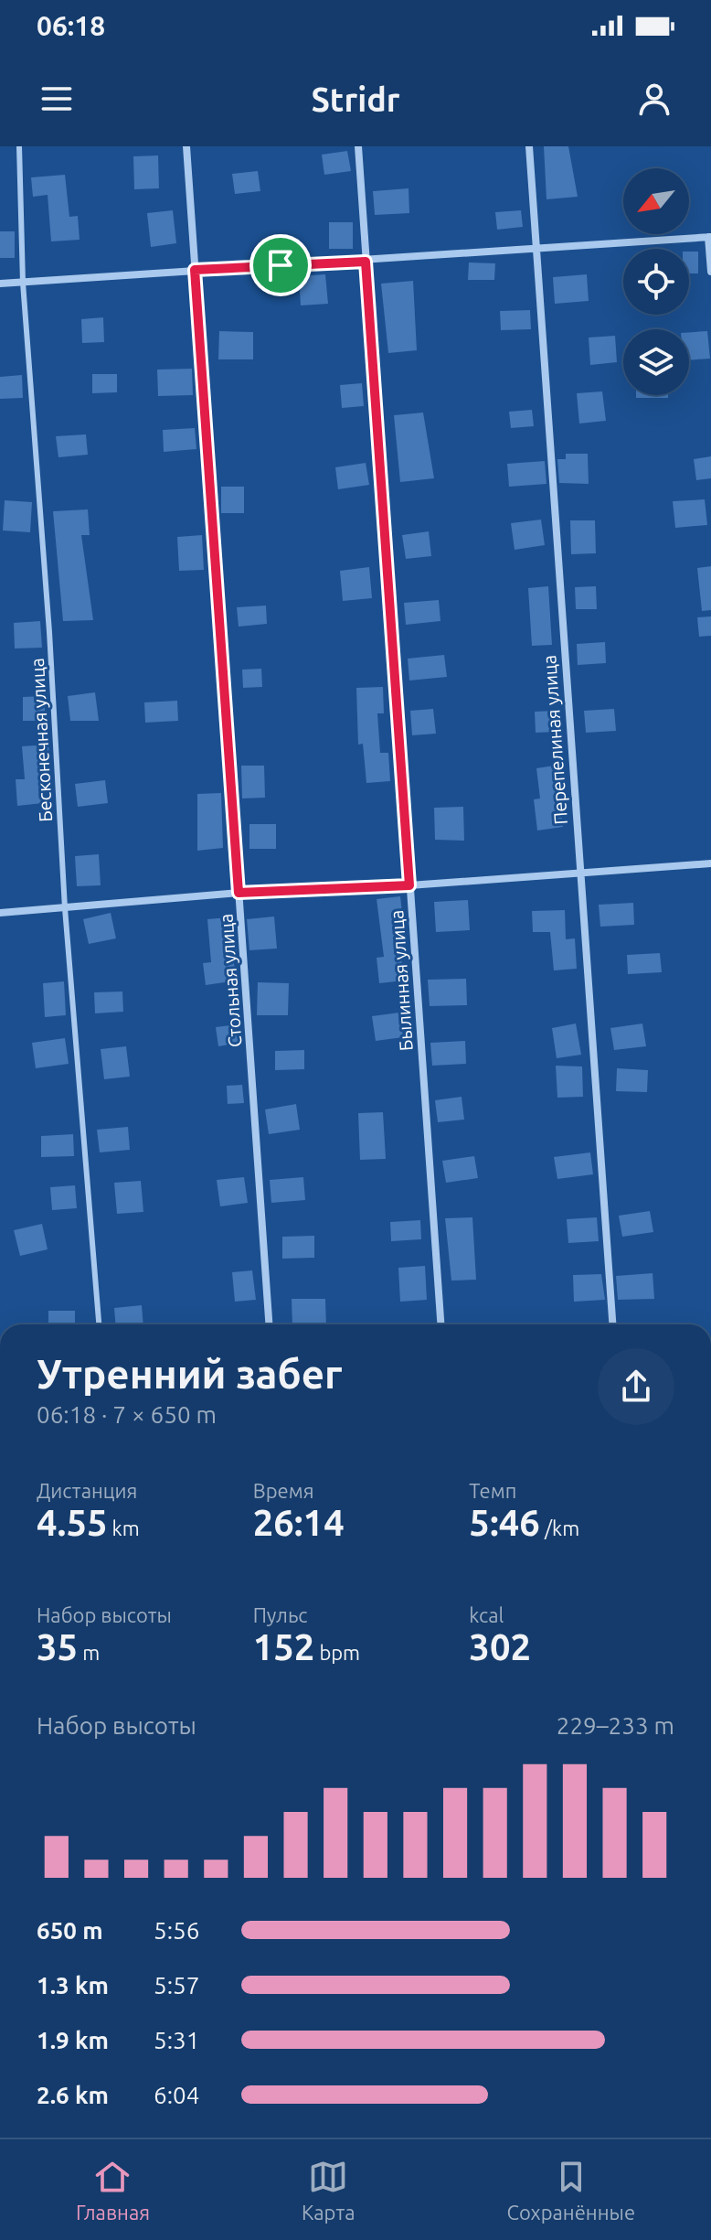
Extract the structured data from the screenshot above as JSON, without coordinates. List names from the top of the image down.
{
  "streets": {
    "street": ["Перепелиная улица", "Стольная улица", "Былинная улица"],
    "lane": ["Бесконечная улица"]
  },
  "north": "bottom left",
  "page": {
    "status": "06:18",
    "header": "Stridr",
    "heading": ["Утренний забег", "06:18 · 7 × 650 m"],
    "stats": [
      ["Дистанция", "4.55 km"],
      ["Время", "26:14"],
      ["Темп", "5:46 /km"],
      ["Набор высоты", "35 m"],
      ["Пульс", "152 bpm"],
      ["kcal", "302"]
    ],
    "chart": ["Набор высоты", "229–233 m"],
    "list": [
      {
        "name": "650 m",
        "note": "5:56"
      },
      {
        "name": "1.3 km",
        "note": "5:57"
      },
      {
        "name": "1.9 km",
        "note": "5:31"
      },
      {
        "name": "2.6 km",
        "note": "6:04"
      }
    ],
    "tabs": ["Главная", "Карта", "Сохранённые"]
  }
}
